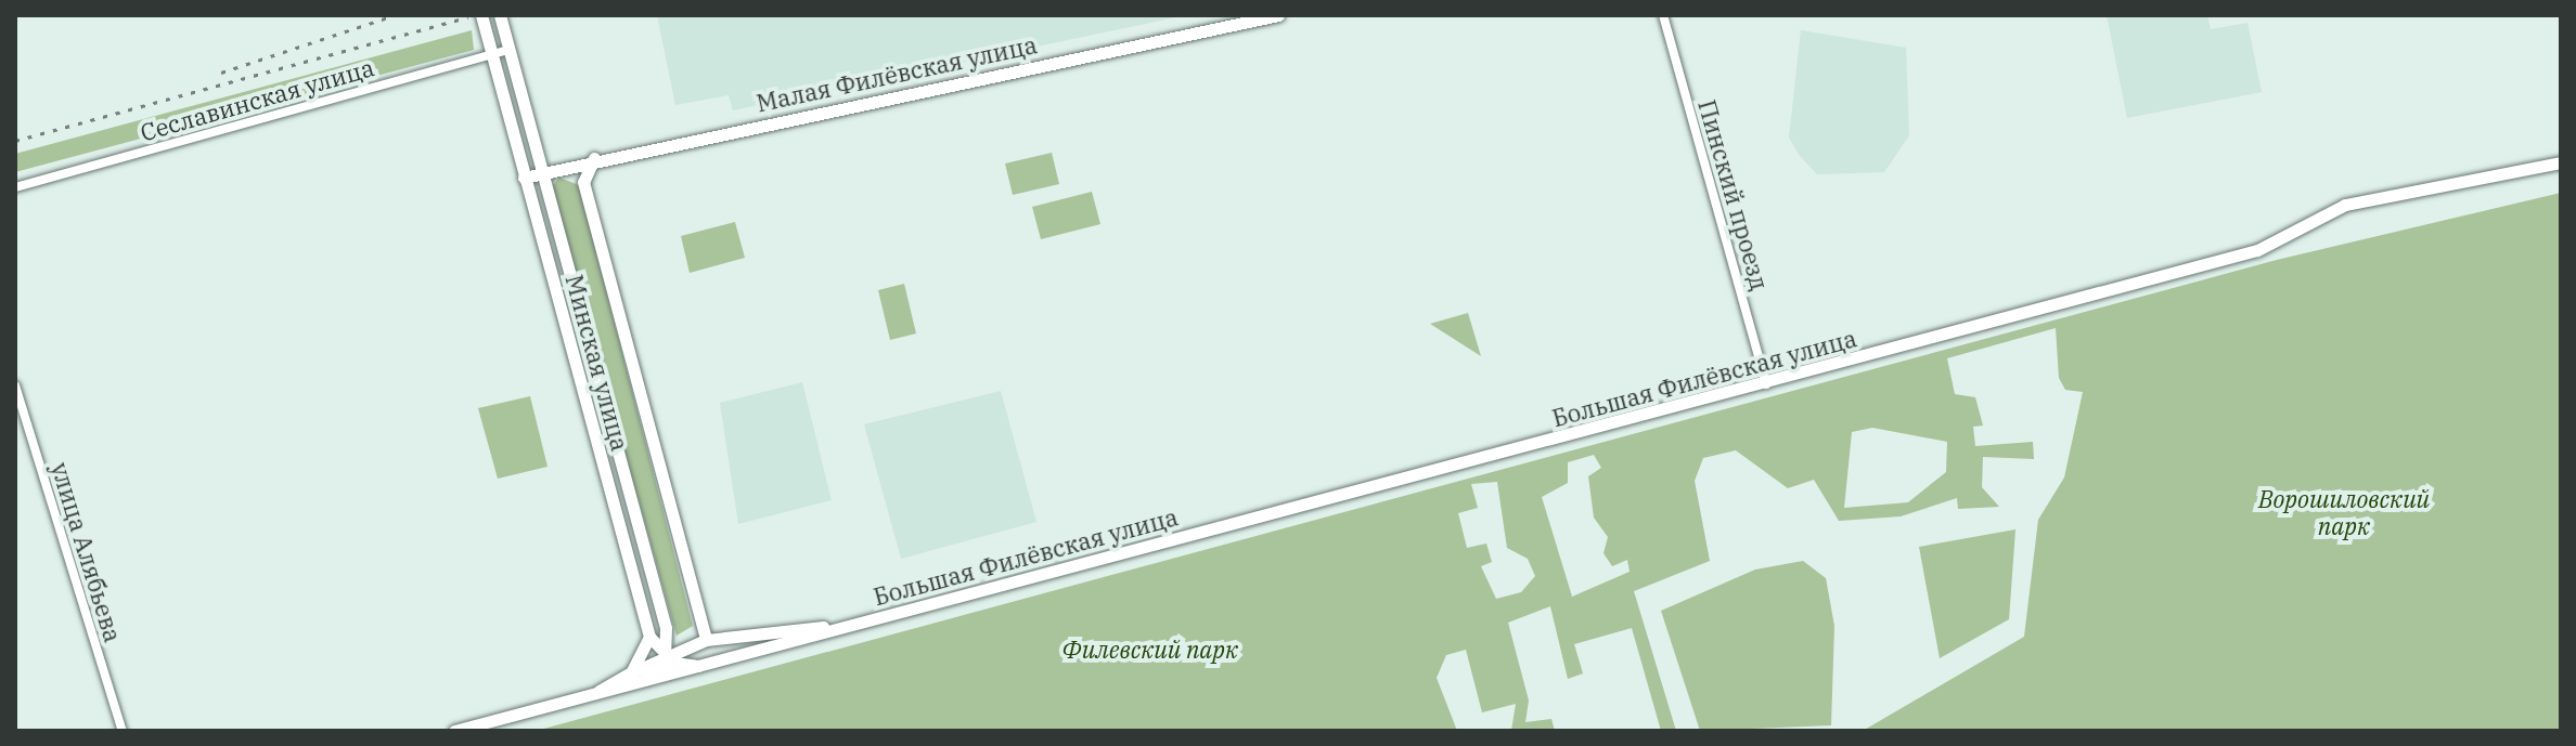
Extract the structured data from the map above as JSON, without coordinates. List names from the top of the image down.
{
  "streets": {
    "street": [
      "Малая Филёвская улица",
      "Сеславинская улица",
      "Пинский проезд",
      "Минская улица",
      "Большая Филёвская улица",
      "улица Алябьева"
    ]
  },
  "crossings": [
    ["Малая Филёвская улица", "Минская улица"],
    ["Сеславинская улица", "Минская улица"],
    ["Пинский проезд", "Большая Филёвская улица"],
    ["Минская улица", "Большая Филёвская улица"]
  ],
  "parks": ["Ворошиловский парк", "Филевский парк"]
}
